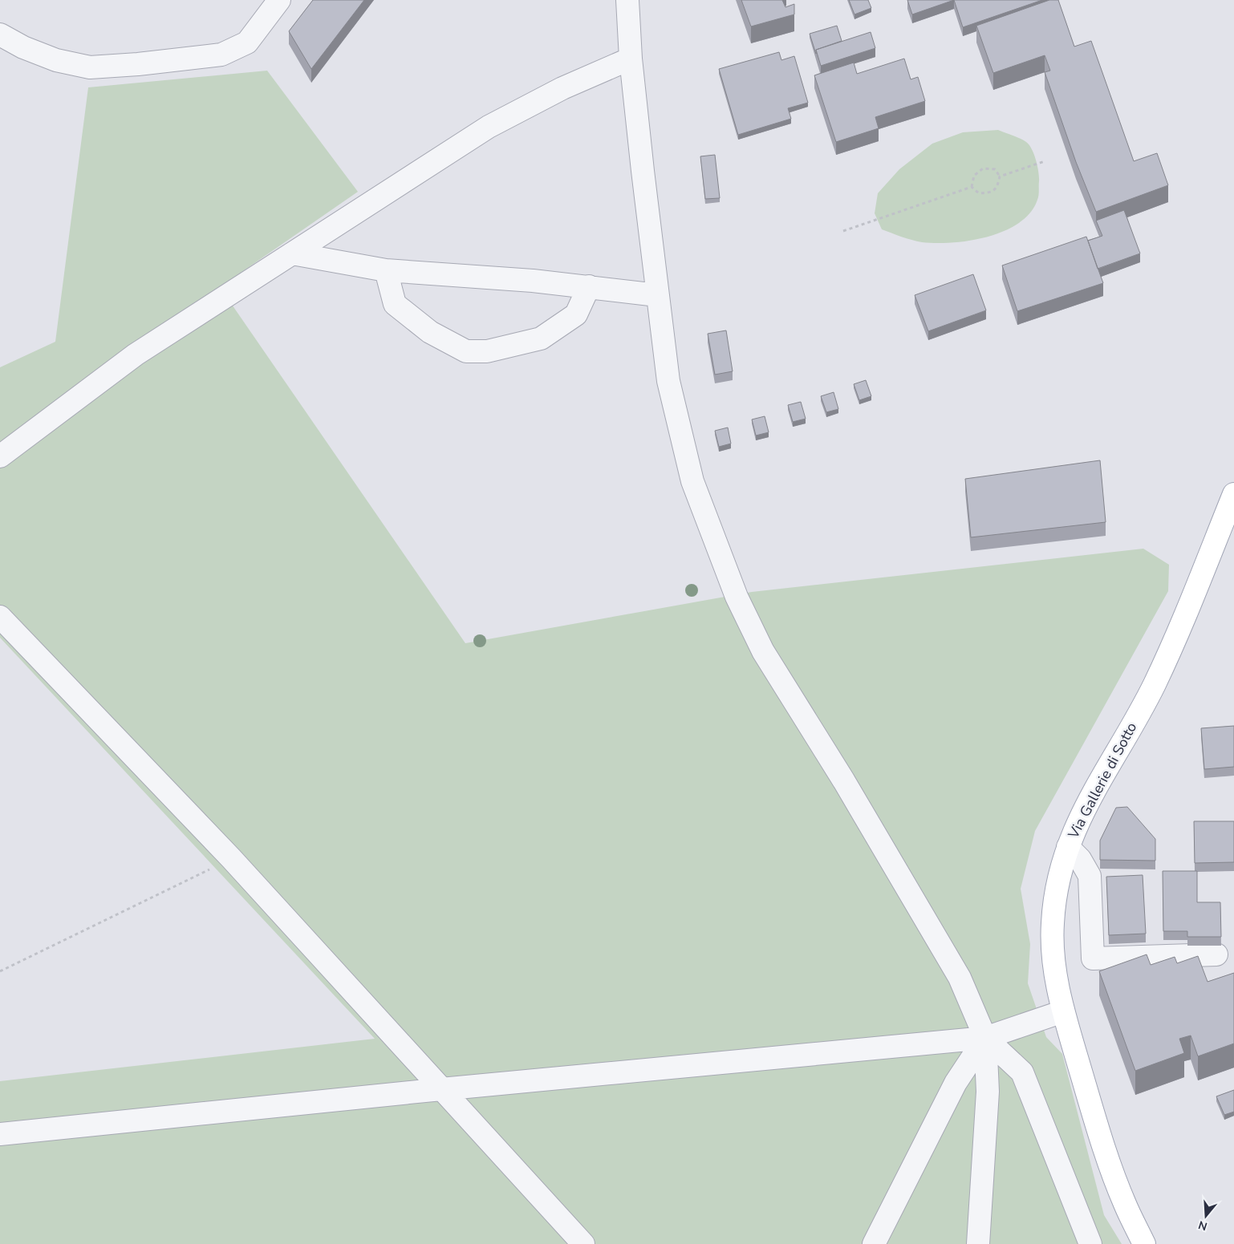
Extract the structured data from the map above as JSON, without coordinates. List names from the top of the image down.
{
  "streets": {
    "main road": ["Via Gallerie di Sotto"]
  },
  "north": "bottom"
}
